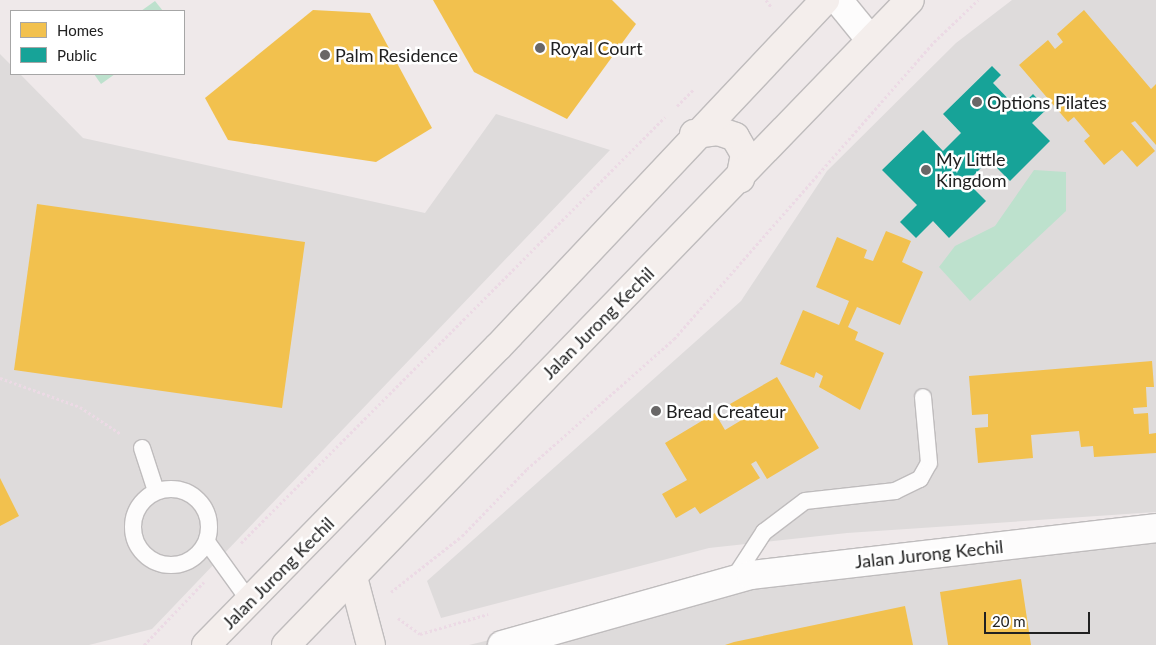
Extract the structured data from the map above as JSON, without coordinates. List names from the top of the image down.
{
  "streets": {
    "main road": ["Jalan Jurong Kechil"]
  },
  "places": [
    "Royal Court",
    "Palm Residence",
    "Options Pilates",
    "My Little Kingdom",
    "Bread Createur"
  ],
  "legend": ["Homes", "Public"],
  "scale_bar": "20 m"
}
